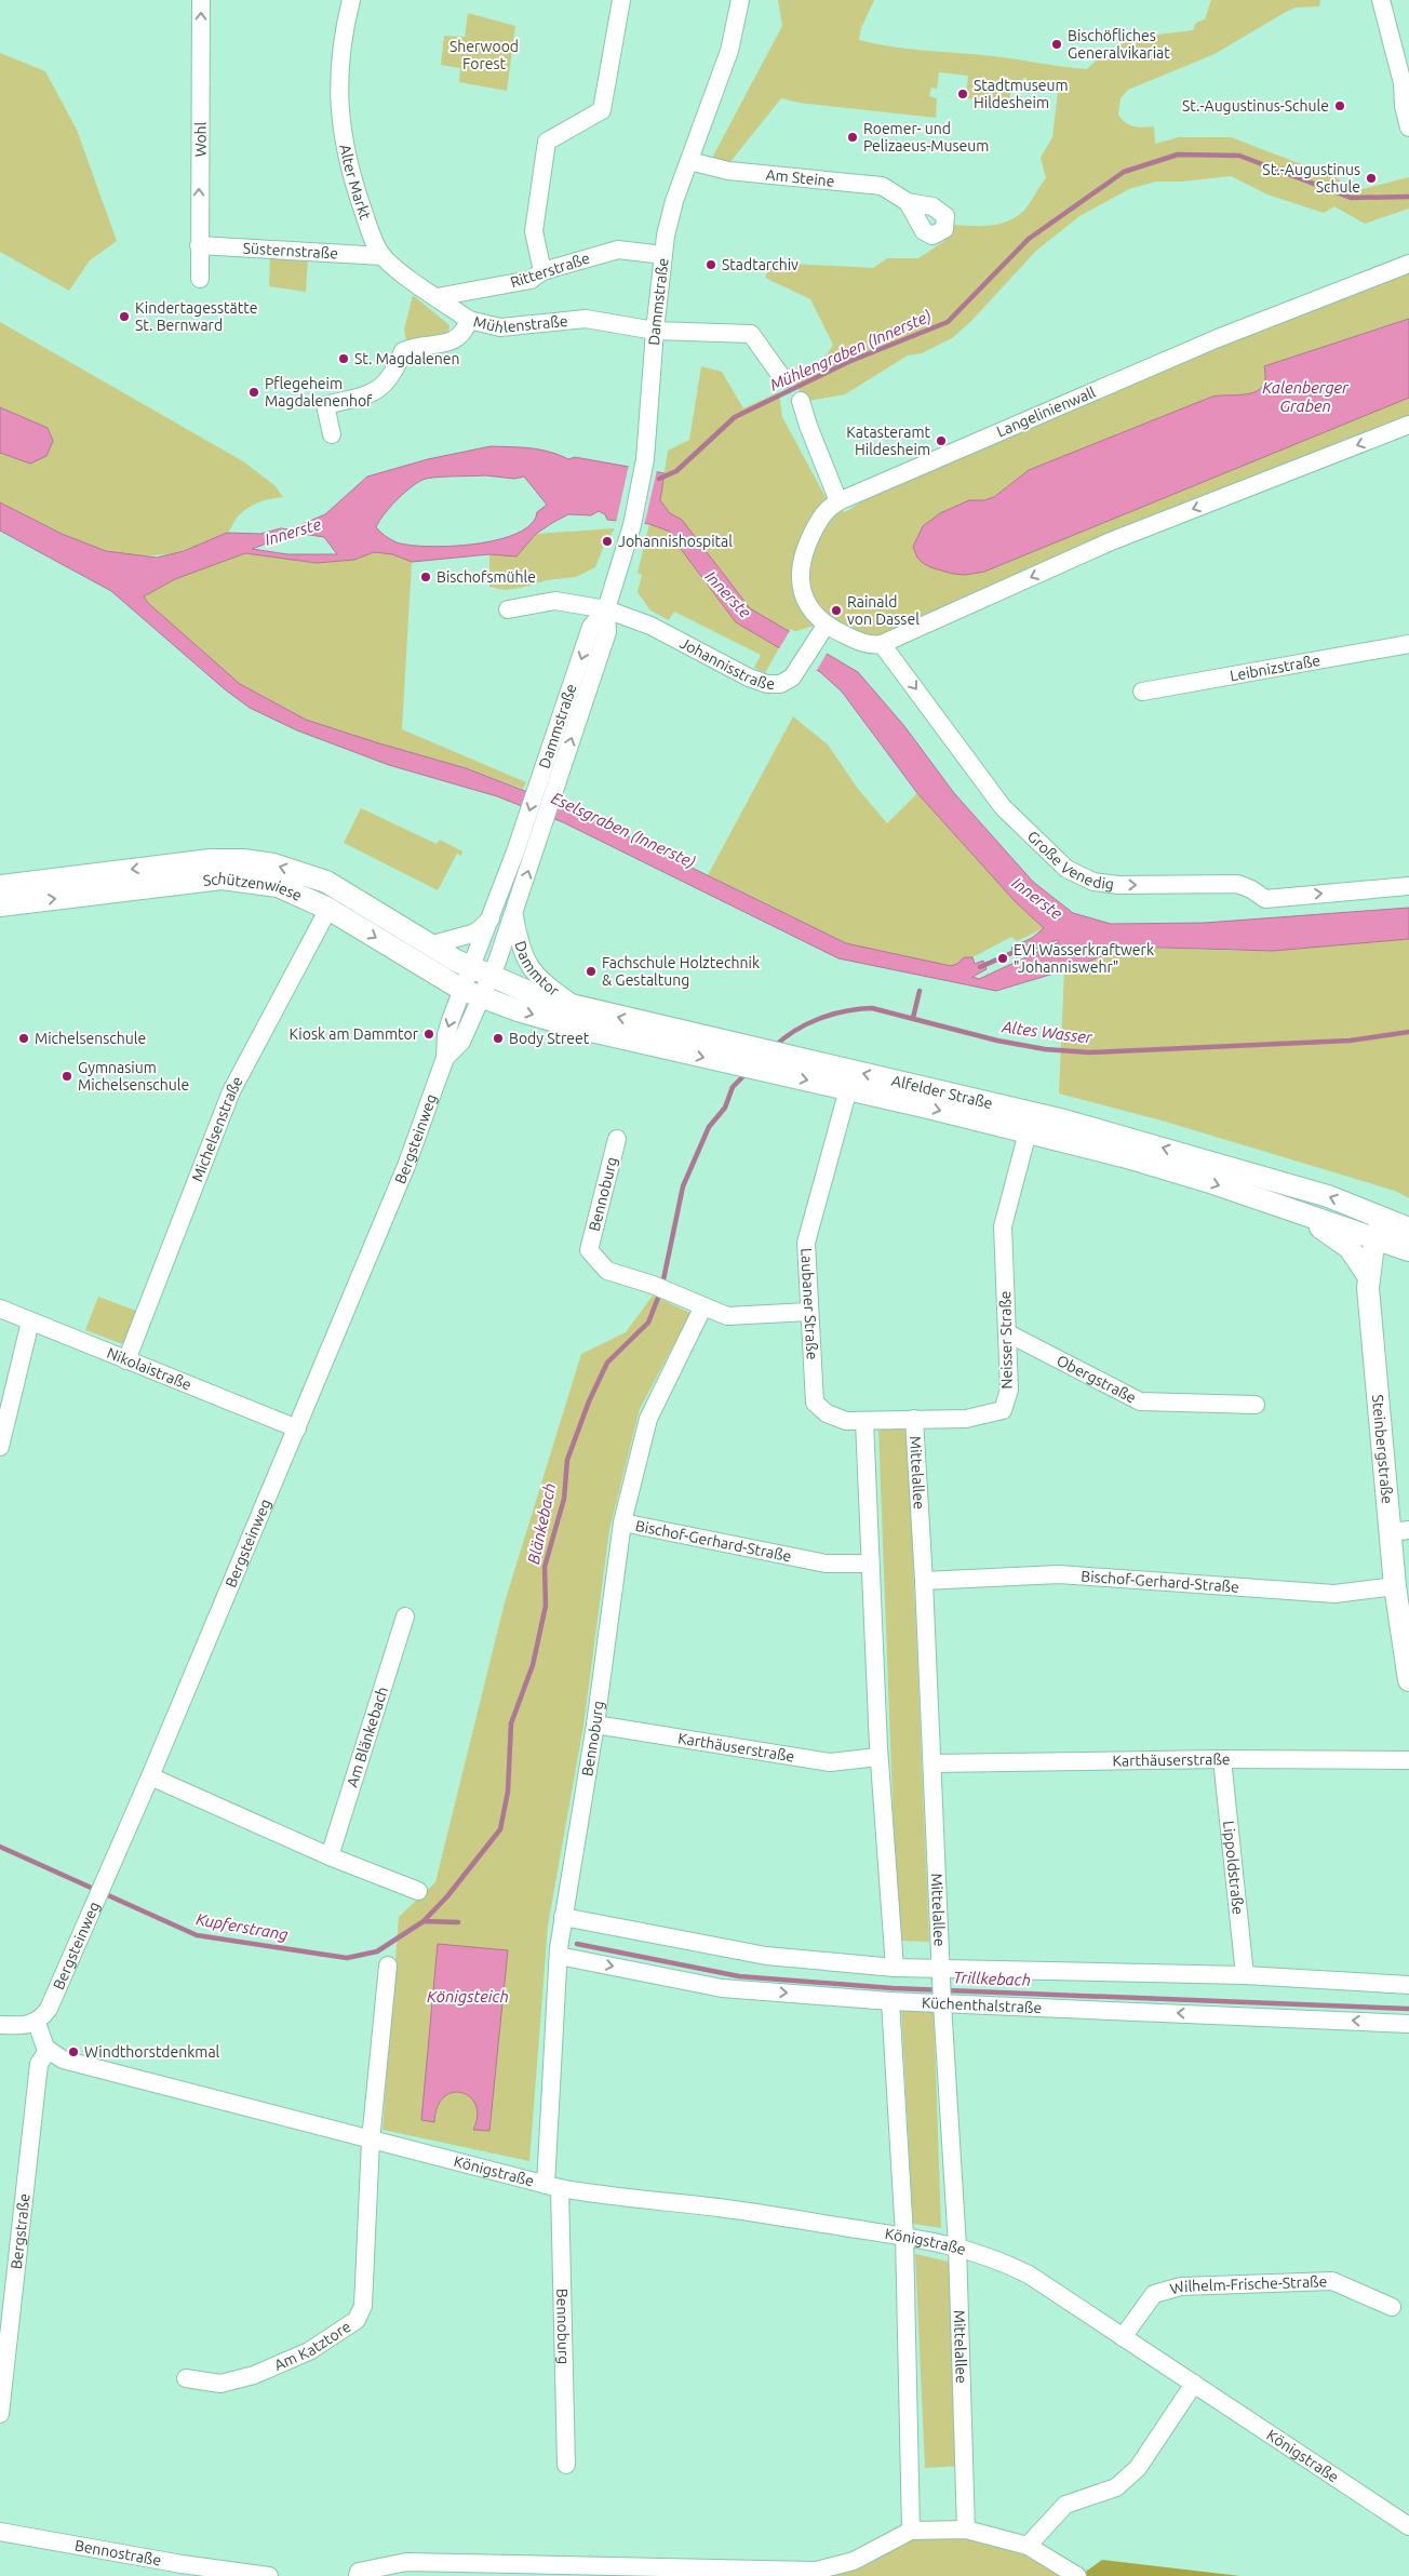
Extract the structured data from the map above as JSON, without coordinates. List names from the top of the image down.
{
  "streets": {
    "main road": ["Schützenwiese", "Alfelder Straße", "Steinbergstraße"],
    "street": [
      "Wohl",
      "Am Steine",
      "Alter Markt",
      "Süsternstraße",
      "Ritterstraße",
      "Dammstraße",
      "Mühlenstraße",
      "Langelinienwall",
      "Johannisstraße",
      "Leibnizstraße",
      "Große Venedig",
      "Dammtor",
      "Michelsenstraße",
      "Bergsteinweg",
      "Bennoburg",
      "Laubaner Straße",
      "Neisser Straße",
      "Nikolaistraße",
      "Obergstraße",
      "Mittelallee",
      "Bischof-Gerhard-Straße",
      "Am Blänkebach",
      "Karthäuserstraße",
      "Lippoldstraße",
      "Küchenthalstraße",
      "Königstraße",
      "Bergstraße",
      "Wilhelm-Frische-Straße",
      "Am Katztore",
      "Bennostraße"
    ]
  },
  "crossings": [
    ["Wohl", "Süsternstraße"],
    ["Am Steine", "Dammstraße"],
    ["Alter Markt", "Süsternstraße"],
    ["Alter Markt", "Ritterstraße"],
    ["Alter Markt", "Mühlenstraße"],
    ["Ritterstraße", "Dammstraße"],
    ["Dammstraße", "Mühlenstraße"],
    ["Dammstraße", "Johannisstraße"],
    ["Langelinienwall", "Johannisstraße"],
    ["Schützenwiese", "Alfelder Straße"],
    ["Schützenwiese", "Michelsenstraße"],
    ["Schützenwiese", "Bergsteinweg"],
    ["Dammtor", "Alfelder Straße"],
    ["Alfelder Straße", "Bergsteinweg"],
    ["Alfelder Straße", "Laubaner Straße"],
    ["Alfelder Straße", "Neisser Straße"],
    ["Alfelder Straße", "Steinbergstraße"],
    ["Michelsenstraße", "Nikolaistraße"],
    ["Bergsteinweg", "Nikolaistraße"],
    ["Bennoburg", "Laubaner Straße"],
    ["Bennoburg", "Bischof-Gerhard-Straße"],
    ["Bennoburg", "Karthäuserstraße"],
    ["Bennoburg", "Küchenthalstraße"],
    ["Bennoburg", "Königstraße"],
    ["Laubaner Straße", "Neisser Straße"],
    ["Neisser Straße", "Obergstraße"],
    ["Neisser Straße", "Mittelallee"],
    ["Steinbergstraße", "Bischof-Gerhard-Straße"],
    ["Mittelallee", "Bischof-Gerhard-Straße"],
    ["Mittelallee", "Karthäuserstraße"],
    ["Mittelallee", "Küchenthalstraße"],
    ["Mittelallee", "Königstraße"],
    ["Karthäuserstraße", "Lippoldstraße"],
    ["Königstraße", "Bergstraße"],
    ["Königstraße", "Wilhelm-Frische-Straße"],
    ["Königstraße", "Am Katztore"]
  ],
  "one_way": ["Wohl", "Große Venedig"],
  "water": [
    "Mühlengraben (Innerste)",
    "Kalenberger Graben",
    "Innerste",
    "Eselsgraben (Innerste)",
    "Altes Wasser",
    "Blänkebach",
    "Kupferstrang",
    "Trillkebach",
    "Königsteich"
  ],
  "parks": ["Sherwood Forest"],
  "places": [
    "Bischöfliches Generalvikariat",
    "Stadtmuseum Hildesheim",
    "St.-Augustinus-Schule",
    "Roemer- und Pelizaeus-Museum",
    "St.-Augustinus Schule",
    "Stadtarchiv",
    "Kindertagesstätte St. Bernward",
    "St. Magdalenen",
    "Pflegeheim Magdalenenhof",
    "Katasteramt Hildesheim",
    "Johannishospital",
    "Bischofsmühle",
    "Rainald von Dassel",
    "EVI Wasserkraftwerk \"Johanniswehr\"",
    "Fachschule Holztechnik & Gestaltung",
    "Kiosk am Dammtor",
    "Michelsenschule",
    "Body Street",
    "Gymnasium Michelsenschule",
    "Windthorstdenkmal"
  ]
}
